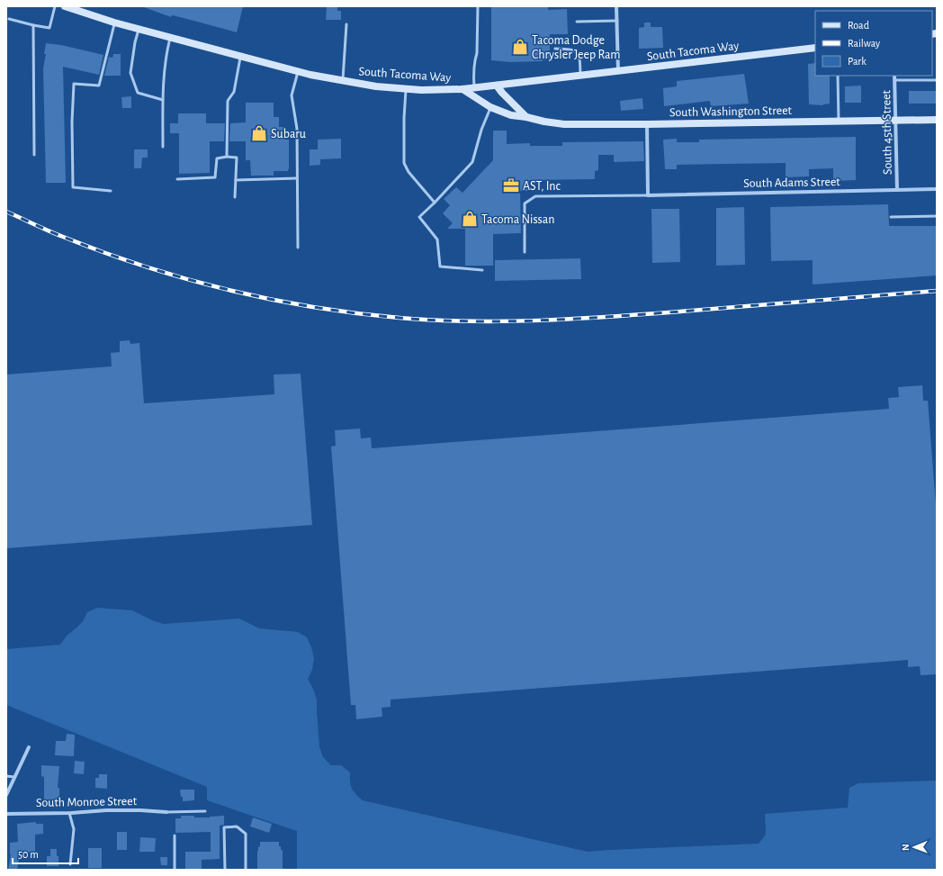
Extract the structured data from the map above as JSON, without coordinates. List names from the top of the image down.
{
  "streets": {
    "main road": ["South Tacoma Way", "South Washington Street"],
    "street": ["South 45th Street", "South Adams Street", "South Monroe Street"]
  },
  "crossings": [
    ["South Tacoma Way", "South Washington Street"],
    ["South Washington Street", "South 45th Street"],
    ["South 45th Street", "South Adams Street"]
  ],
  "places": {
    "shop": ["Tacoma Dodge Chrysler Jeep Ram", "Subaru", "Tacoma Nissan"],
    "office": ["AST, Inc"]
  },
  "legend": ["Road", "Railway", "Park"],
  "scale_bar": "50 m",
  "north": "left"
}
